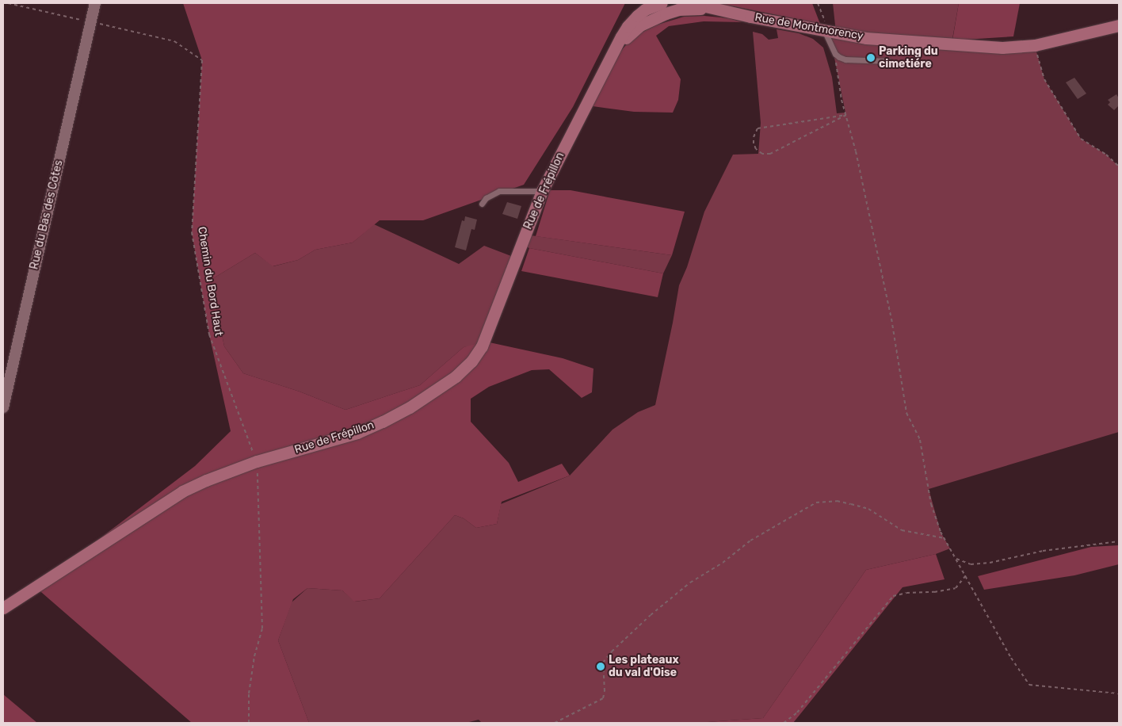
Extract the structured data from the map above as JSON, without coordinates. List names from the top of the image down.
{
  "streets": {
    "street": ["Rue de Montmorency", "Rue de Frépillon", "Rue du Bas des Côtes"],
    "path": ["Chemin du Bord Haut"]
  },
  "crossings": [
    ["Rue de Montmorency", "Rue de Frépillon"],
    ["Rue de Frépillon", "Chemin du Bord Haut"],
    ["Rue du Bas des Côtes", "Chemin du Bord Haut"]
  ],
  "places": ["Parking du cimetiére", "Les plateaux du val d'Oise"]
}
